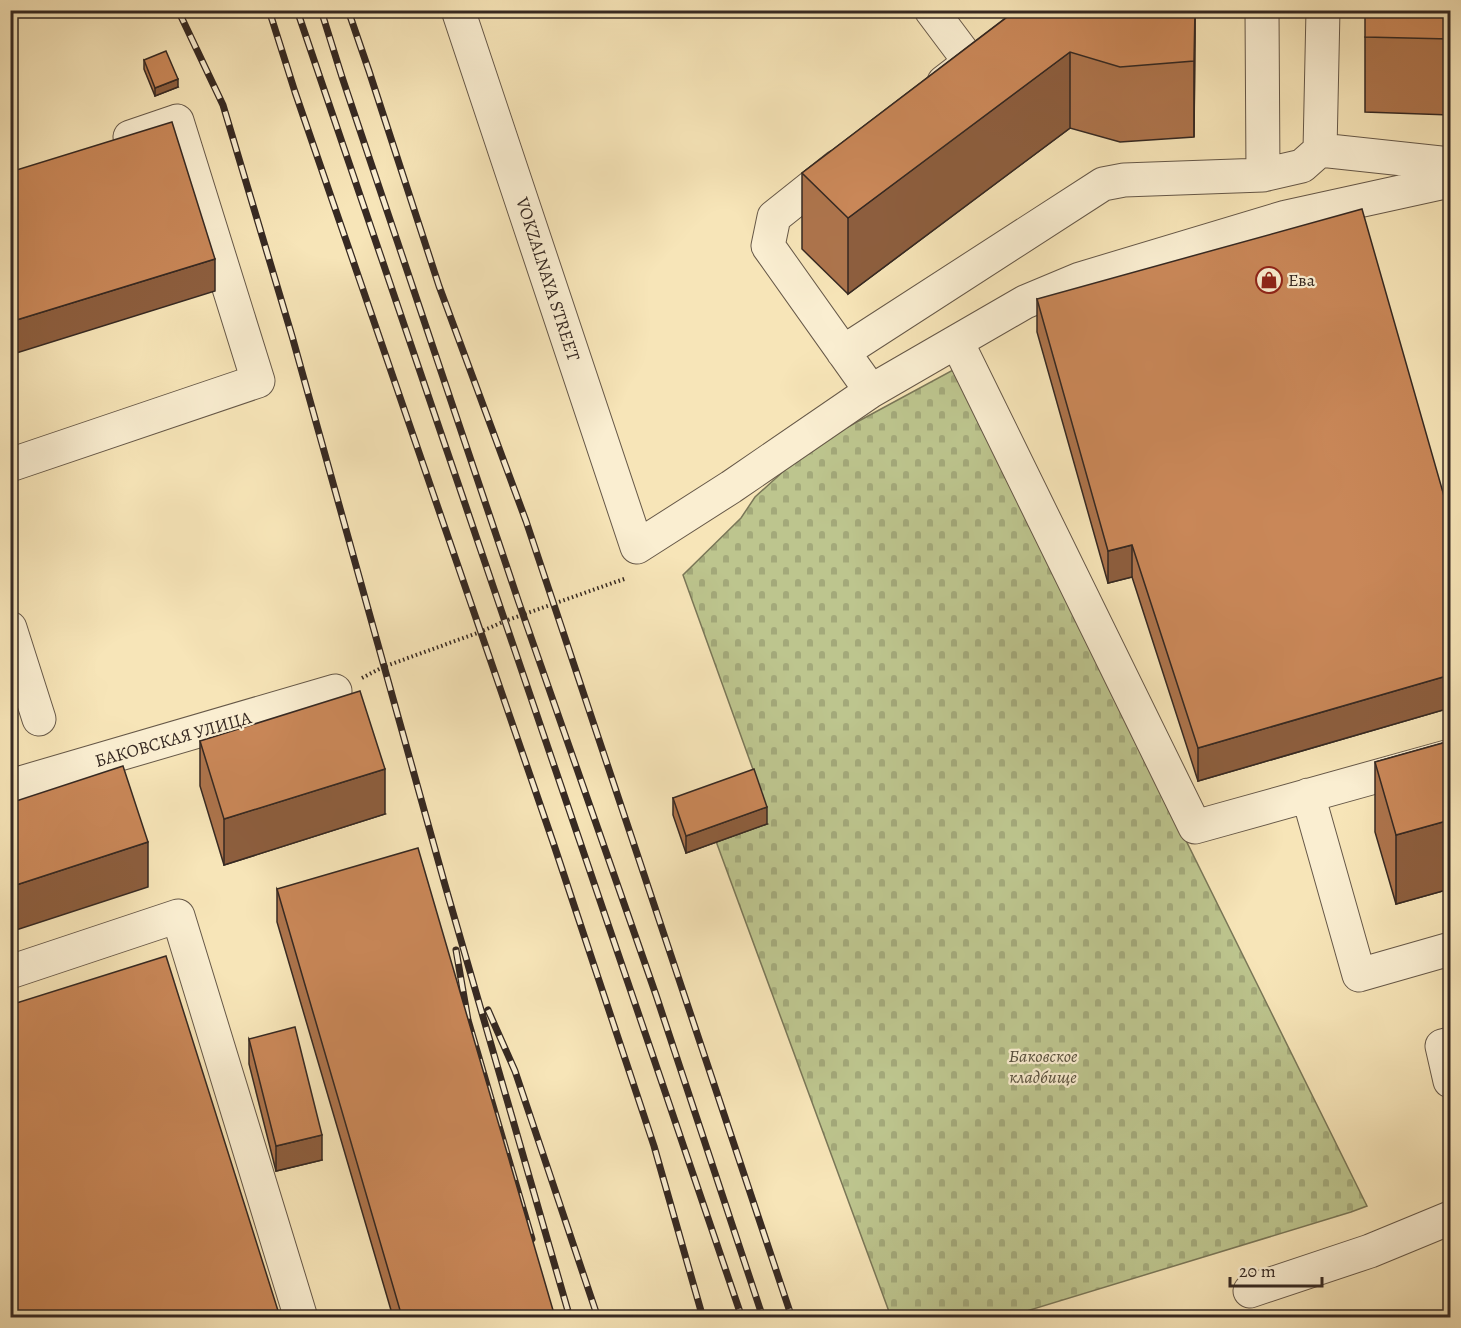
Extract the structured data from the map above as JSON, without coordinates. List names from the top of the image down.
{
  "streets": {
    "street": ["VOKZALNAYA STREET", "БАКОВСКАЯ УЛИЦА"]
  },
  "parks": ["Баковское кладбище"],
  "places": {
    "shop": ["Ева"]
  },
  "scale_bar": "20 m"
}
